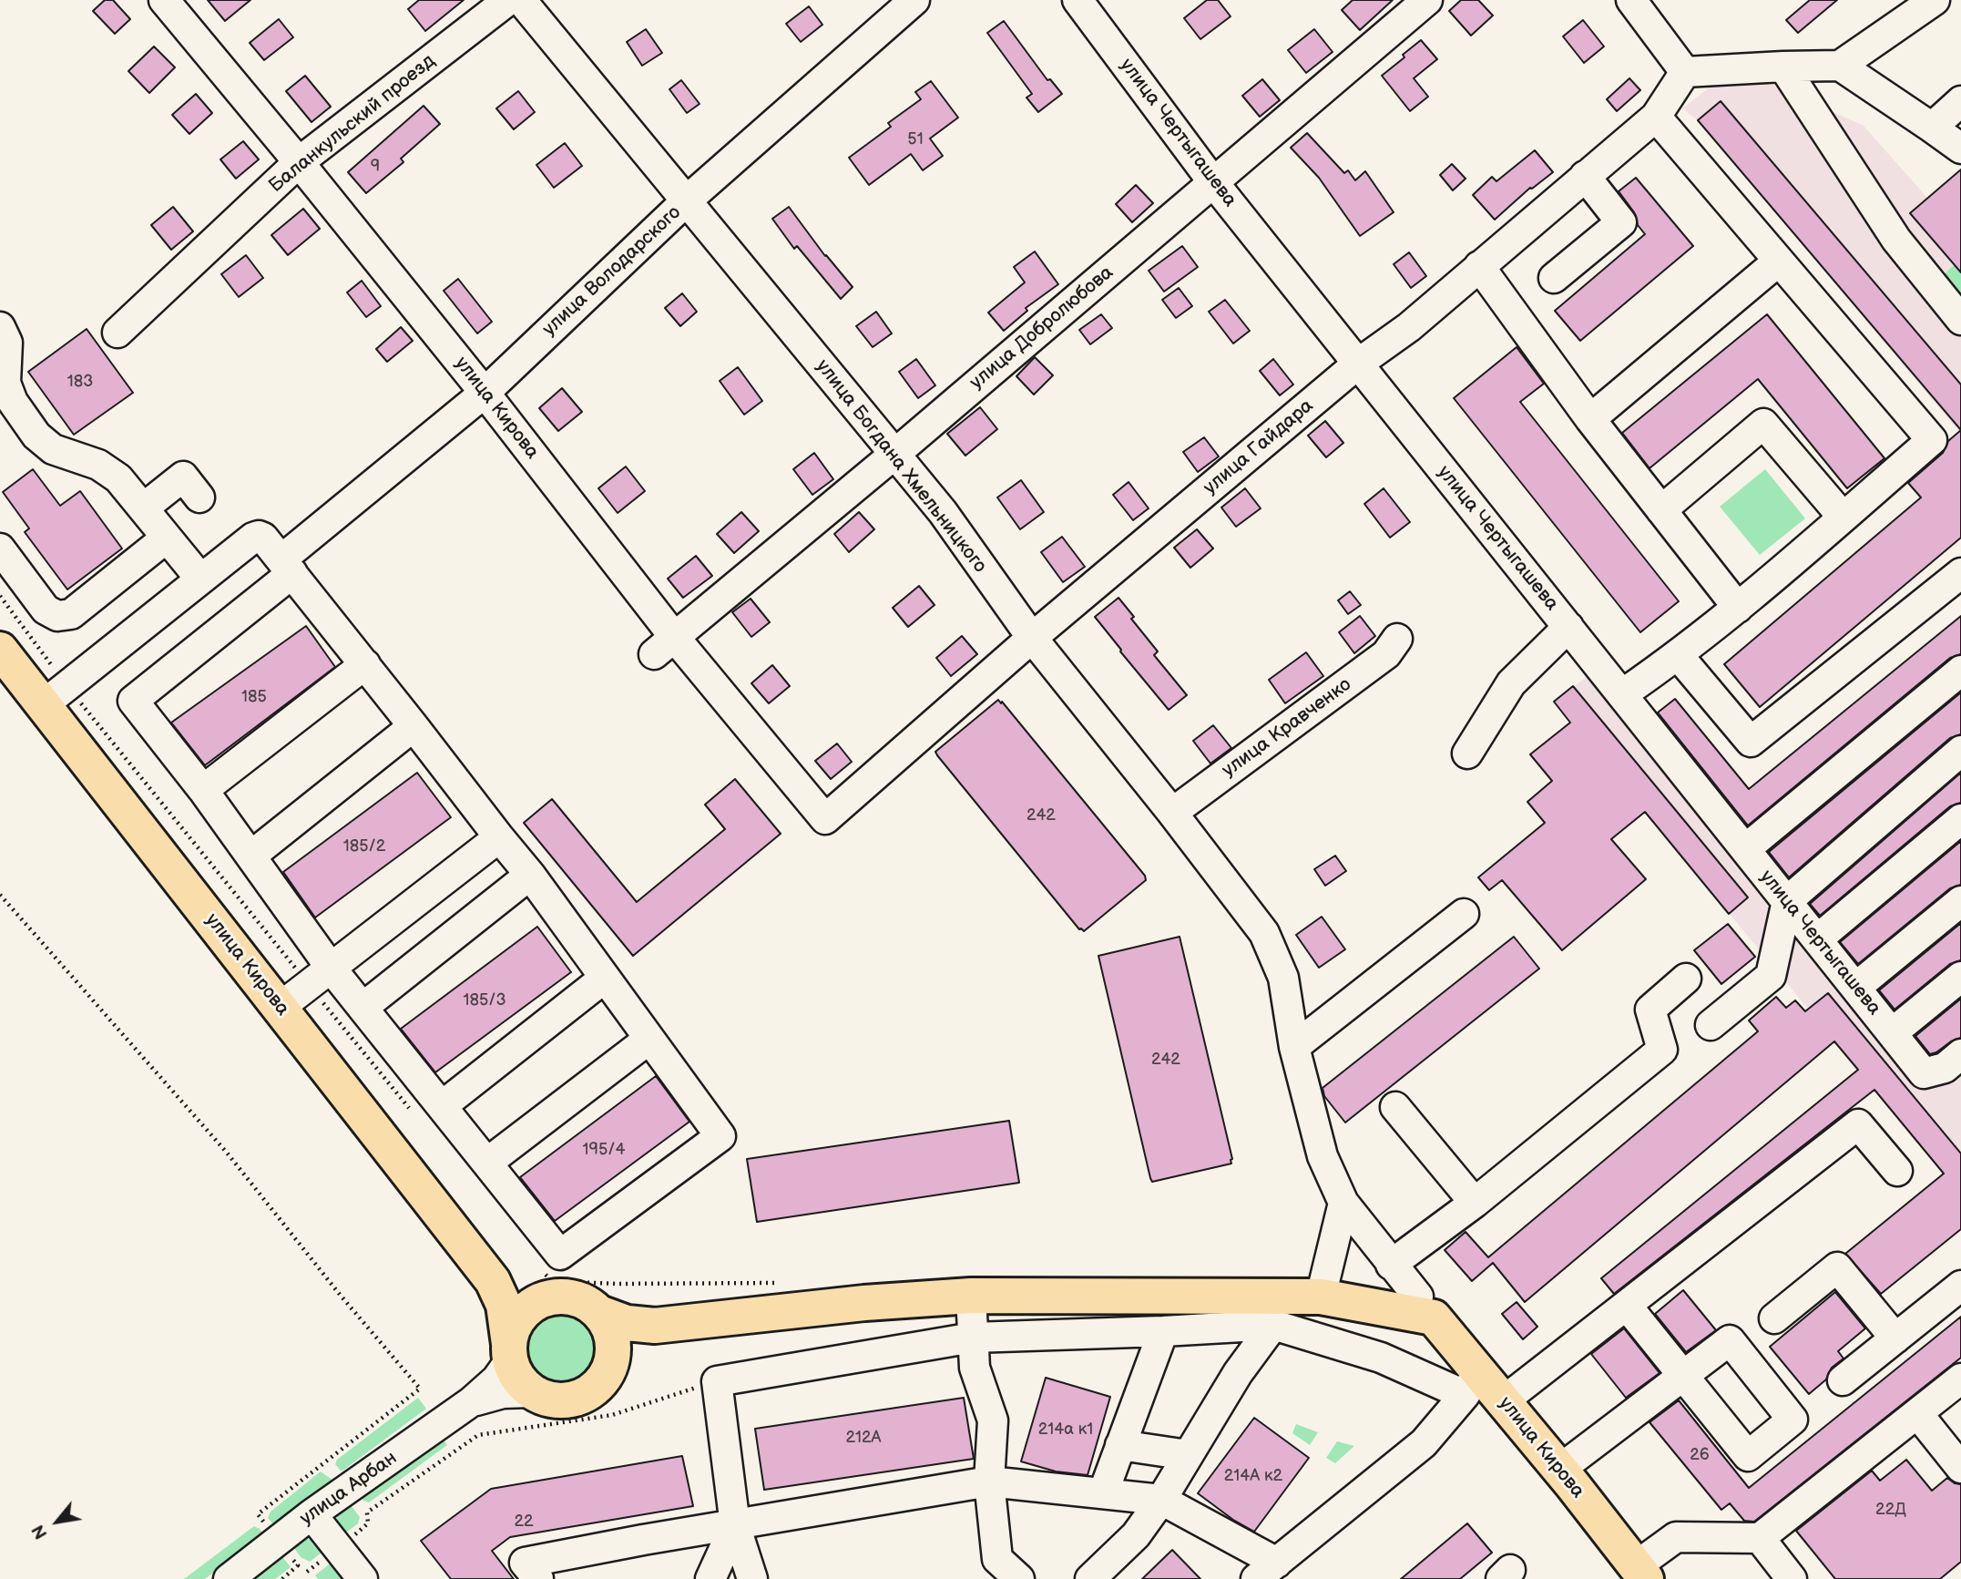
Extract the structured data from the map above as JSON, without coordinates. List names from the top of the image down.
{
  "streets": {
    "main road": ["улица Кирова"],
    "street": [
      "Баланкульский проезд",
      "улица Чертыгашева",
      "улица Володарского",
      "улица Добролюбова",
      "улица Гайдара",
      "улица Богдана Хмельницкого",
      "улица Кравченко",
      "улица Арбан"
    ]
  },
  "crossings": [
    ["Баланкульский проезд", "улица Кирова"],
    ["улица Чертыгашева", "улица Добролюбова"],
    ["улица Чертыгашева", "улица Гайдара"],
    ["улица Володарского", "улица Кирова"],
    ["улица Володарского", "улица Богдана Хмельницкого"],
    ["улица Добролюбова", "улица Кирова"],
    ["улица Добролюбова", "улица Богдана Хмельницкого"],
    ["улица Кирова", "улица Гайдара"],
    ["улица Гайдара", "улица Богдана Хмельницкого"],
    ["улица Богдана Хмельницкого", "улица Кравченко"]
  ],
  "house_numbers": [
    "51",
    "9",
    "183",
    "185",
    "242",
    "185/2",
    "185/3",
    "242",
    "195/4",
    "214а к1",
    "212А",
    "26",
    "214А к2",
    "22Д",
    "22"
  ],
  "north": "bottom left"
}
